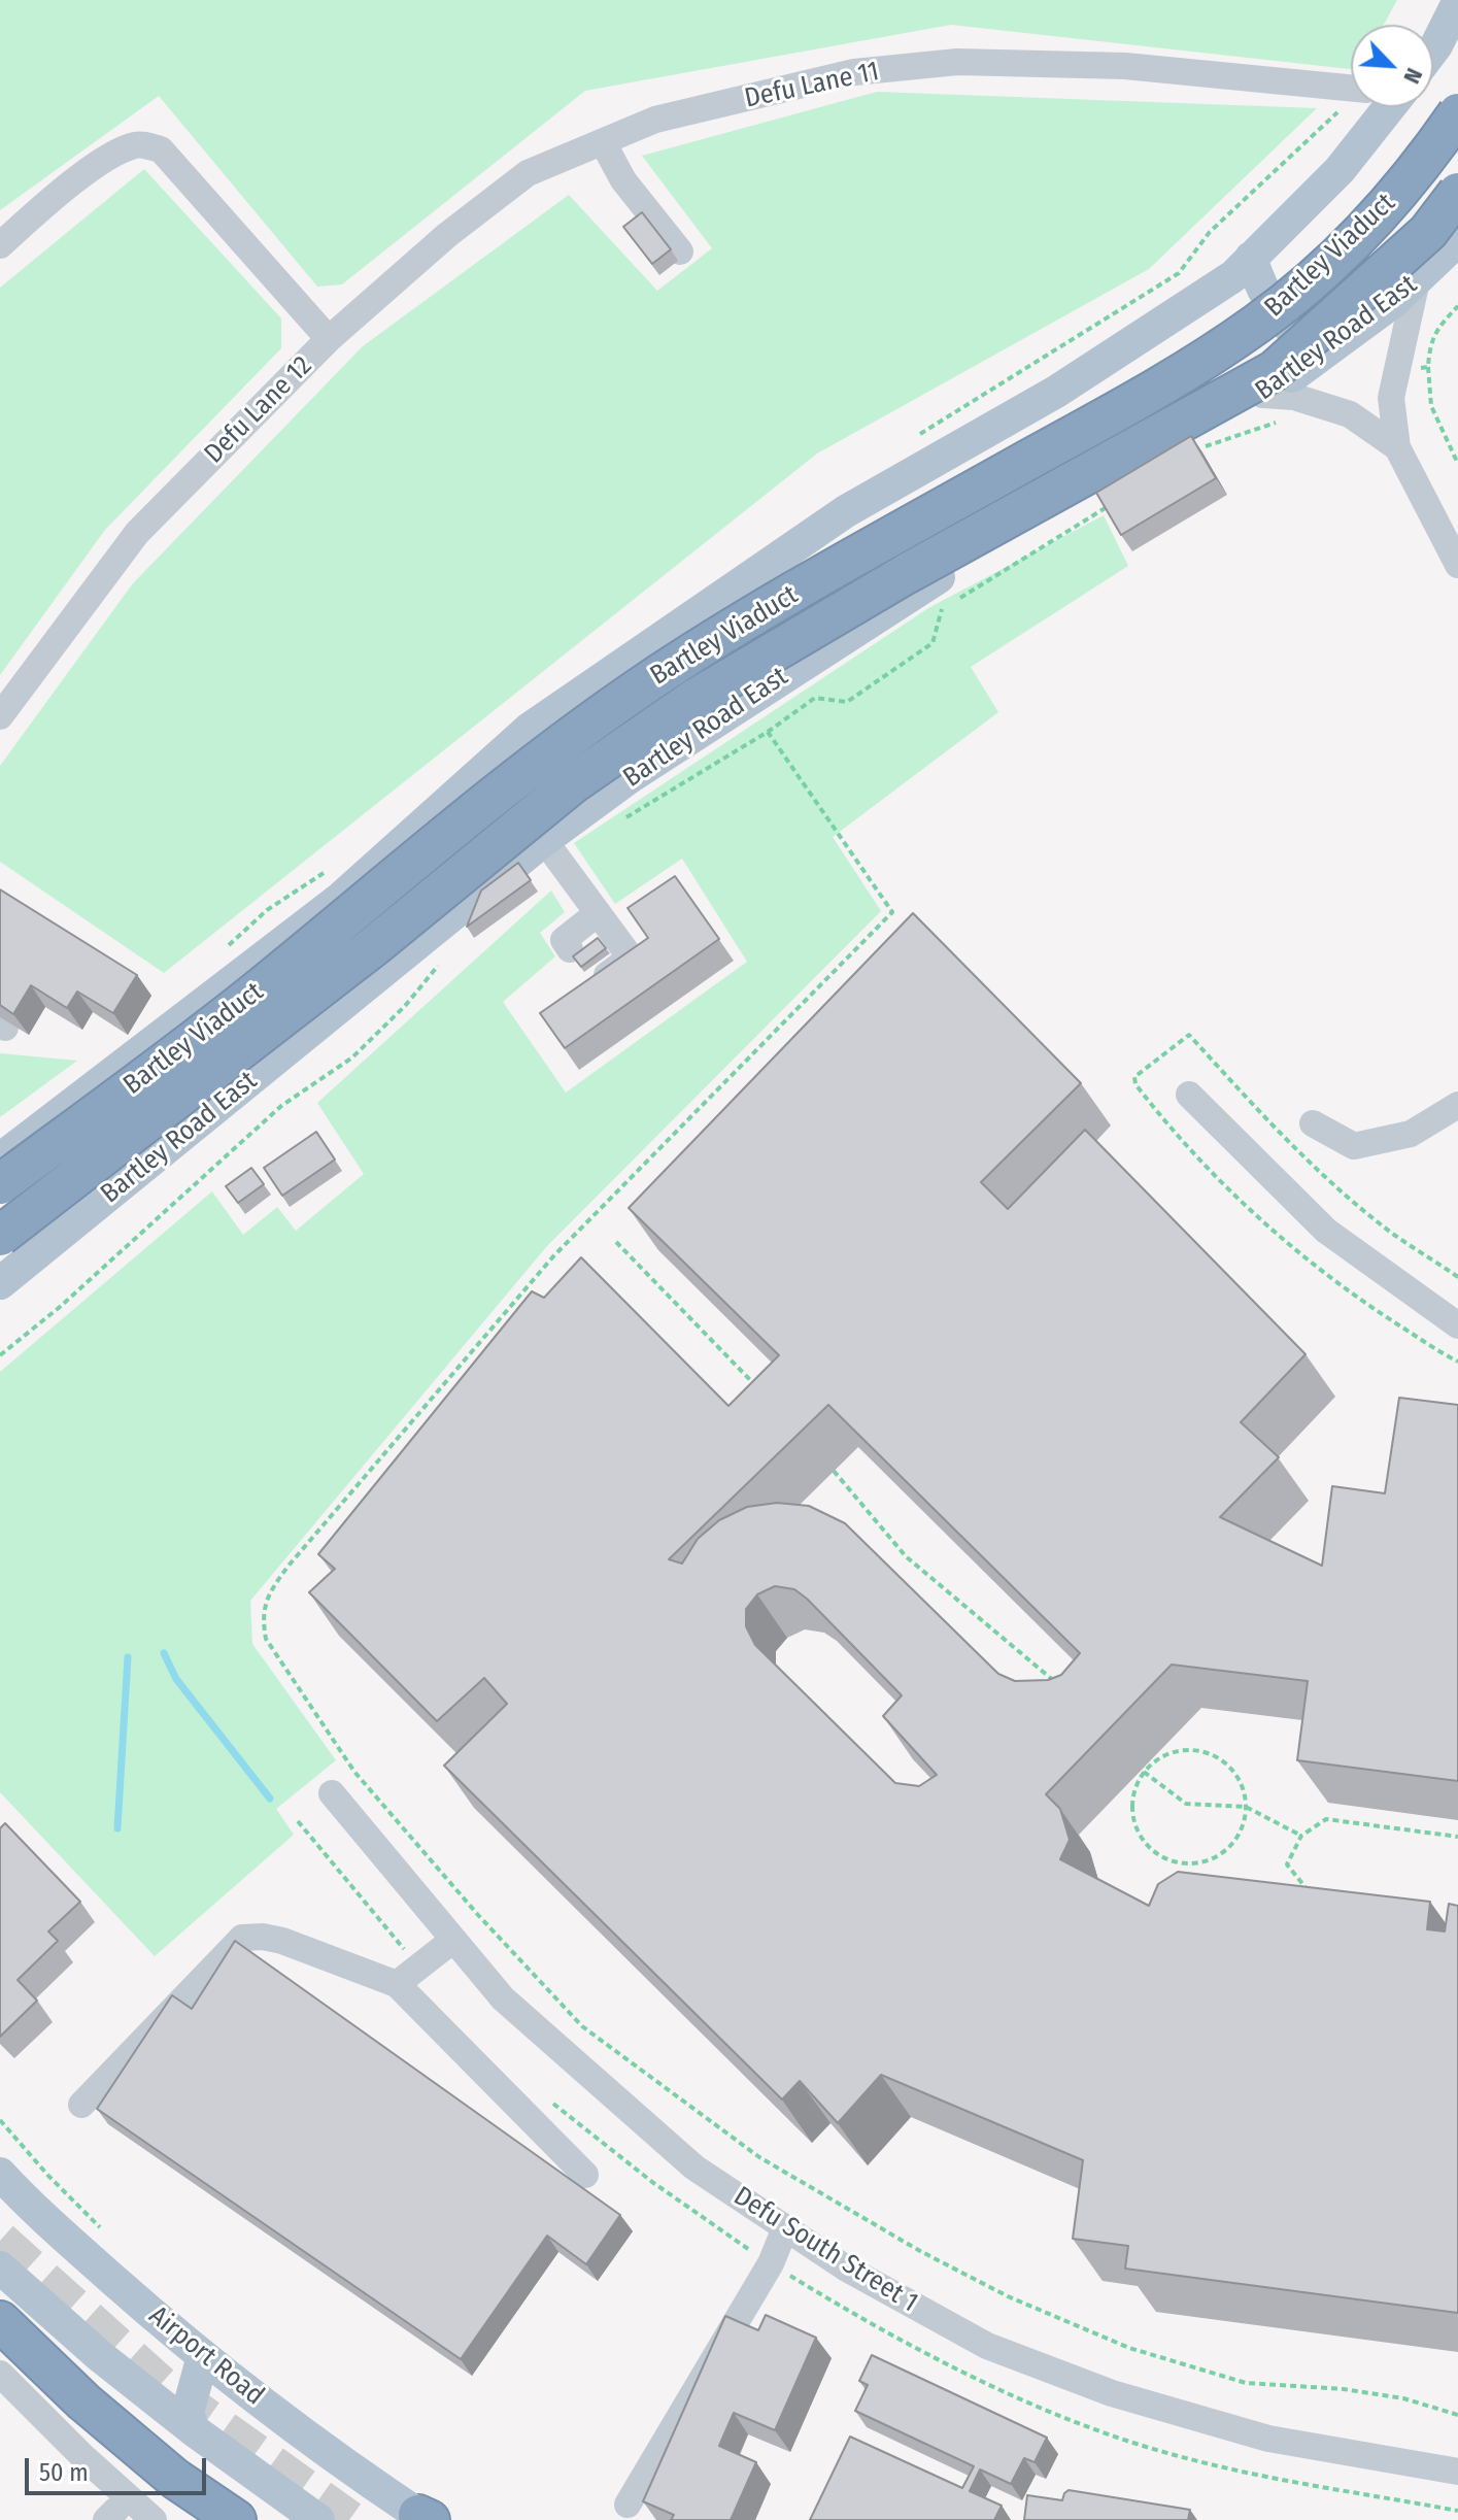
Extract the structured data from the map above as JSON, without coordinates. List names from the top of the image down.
{
  "streets": {
    "highway": ["Bartley Viaduct"],
    "main road": ["Bartley Road East", "Airport Road"],
    "street": ["Defu Lane 11", "Defu Lane 12", "Defu South Street 1"]
  },
  "crossings": [
    ["Defu Lane 11", "Defu Lane 12"]
  ],
  "scale_bar": "50 m",
  "north": "bottom right"
}
